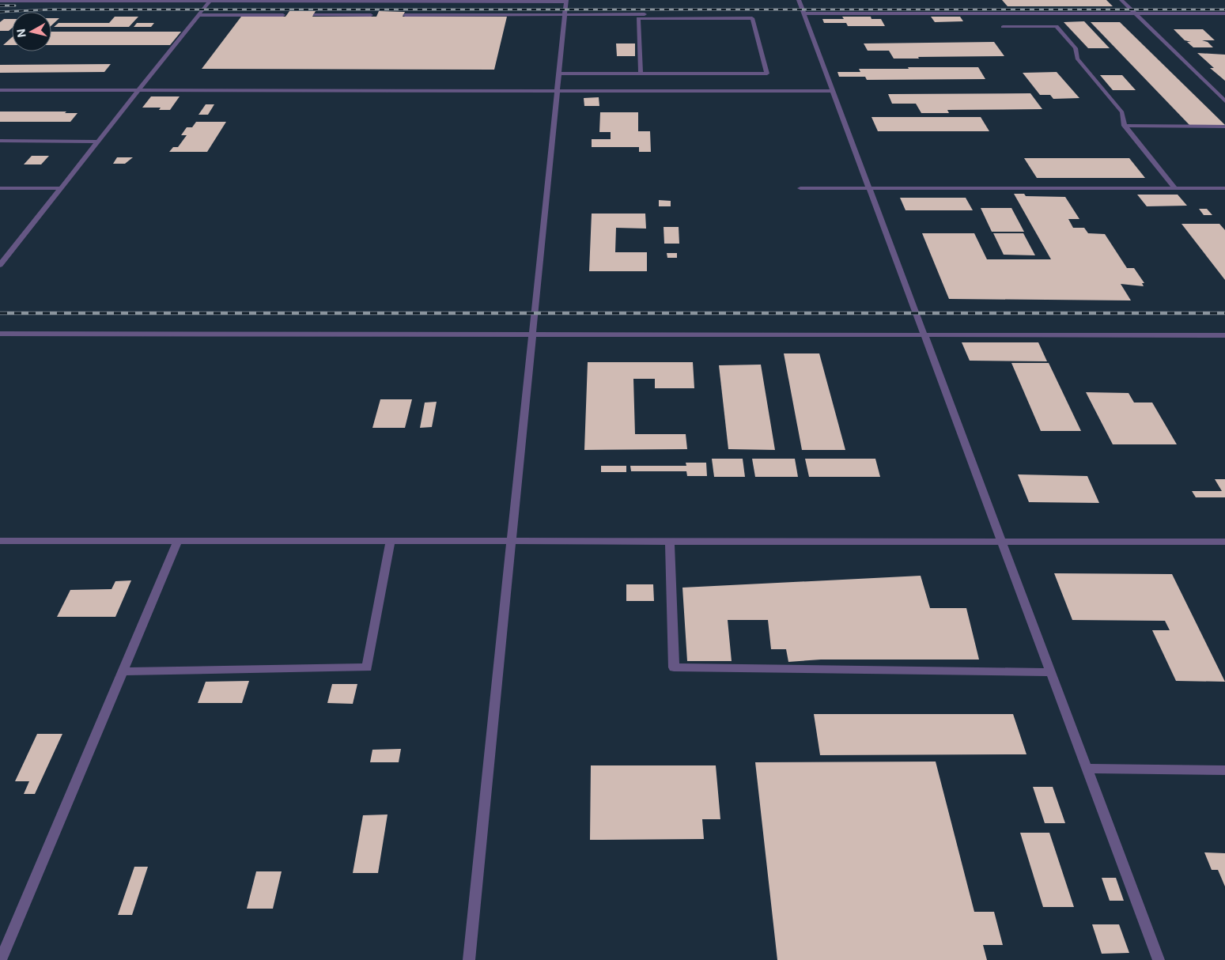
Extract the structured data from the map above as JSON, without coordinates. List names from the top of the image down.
{
  "north": "left"
}
